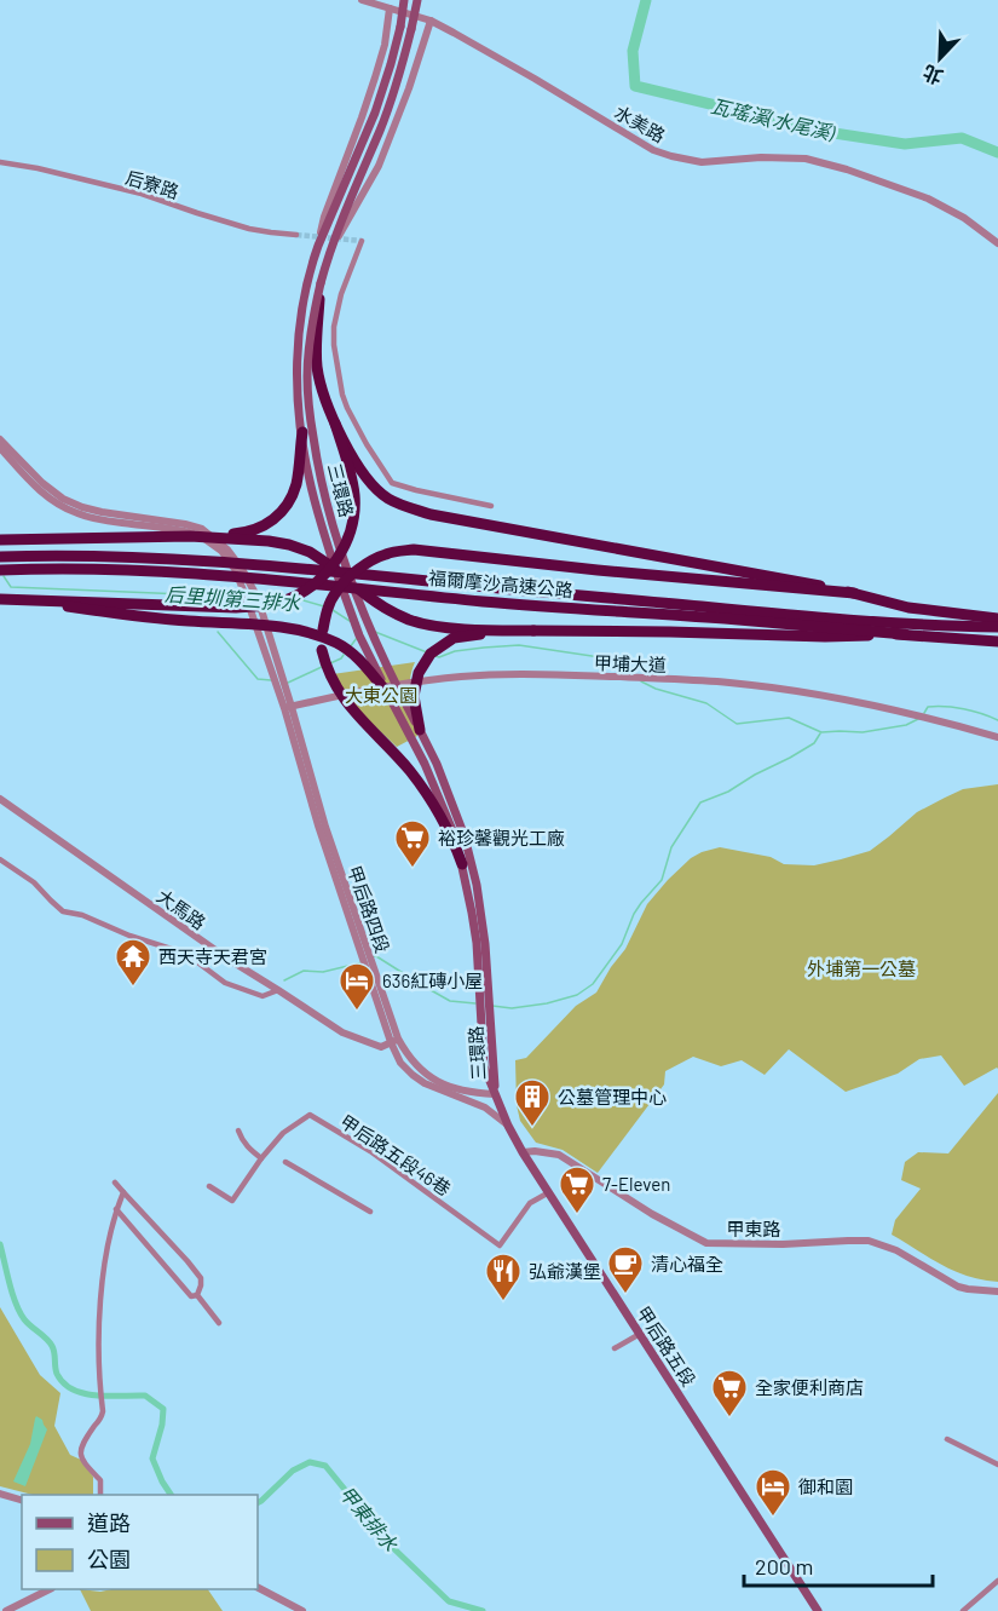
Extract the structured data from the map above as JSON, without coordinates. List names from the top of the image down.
{
  "streets": {
    "highway": ["福爾摩沙高速公路"],
    "main road": ["三環路", "甲后路五段"],
    "street": [
      "水美路",
      "后寮路",
      "甲埔大道",
      "大馬路",
      "甲后路四段",
      "甲后路五段46巷",
      "甲東路"
    ]
  },
  "crossings": [
    ["三環路", "甲后路四段"],
    ["三環路", "甲后路五段"],
    ["甲埔大道", "甲后路四段"],
    ["大馬路", "甲后路四段"],
    ["甲后路四段", "甲后路五段"],
    ["甲后路五段46巷", "甲后路五段"],
    ["甲東路", "甲后路五段"]
  ],
  "water": ["瓦瑤溪(水尾溪)", "后里圳第三排水", "甲東排水"],
  "parks": ["大東公園", "外埔第一公墓"],
  "places": {
    "supermarket": ["裕珍馨觀光工廠", "7-Eleven", "全家便利商店"],
    "temple": ["西天寺天君宮"],
    "hotel": ["636紅磚小屋", "御和園"],
    "building": ["公墓管理中心"],
    "cafe": ["清心福全"],
    "restaurant": ["弘爺漢堡"]
  },
  "legend": ["道路", "公園"],
  "scale_bar": "200 m",
  "north": "bottom left"
}
